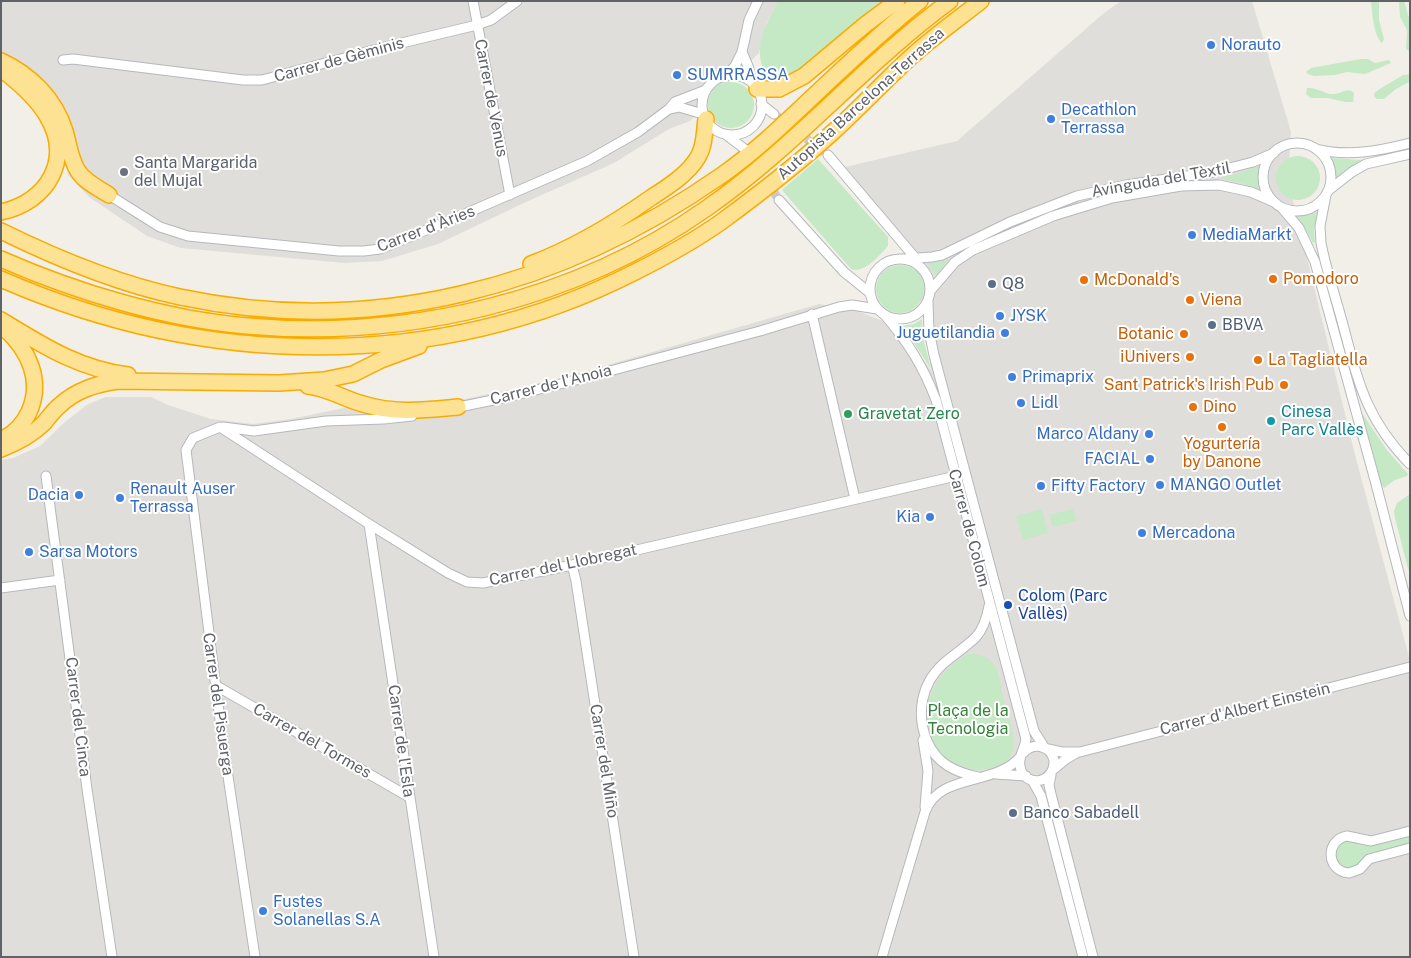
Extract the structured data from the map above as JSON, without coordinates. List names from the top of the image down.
{
  "streets": {
    "highway": ["Autopista Barcelona-Terrassa"],
    "street": [
      "Carrer de Gèminis",
      "Carrer de Venus",
      "Avinguda del Tèxtil",
      "Carrer d'Àries",
      "Carrer de l'Anoia",
      "Carrer de Colom",
      "Carrer del Llobregat",
      "Carrer del Pisuerga",
      "Carrer d'Albert Einstein",
      "Carrer del Cinca",
      "Carrer del Tormes",
      "Carrer de l'Esla",
      "Carrer del Miño"
    ]
  },
  "crossings": [
    ["Carrer de Gèminis", "Carrer de Venus"],
    ["Carrer de Venus", "Carrer d'Àries"],
    ["Avinguda del Tèxtil", "Carrer de l'Anoia"],
    ["Avinguda del Tèxtil", "Carrer de Colom"],
    ["Carrer de l'Anoia", "Carrer de Colom"],
    ["Carrer de l'Anoia", "Carrer del Llobregat"],
    ["Carrer de l'Anoia", "Carrer del Pisuerga"],
    ["Carrer de Colom", "Carrer del Llobregat"],
    ["Carrer de Colom", "Carrer d'Albert Einstein"],
    ["Carrer del Llobregat", "Carrer del Pisuerga"],
    ["Carrer del Llobregat", "Carrer de l'Esla"],
    ["Carrer del Llobregat", "Carrer del Miño"],
    ["Carrer del Pisuerga", "Carrer del Tormes"],
    ["Carrer del Tormes", "Carrer de l'Esla"]
  ],
  "parks": ["Plaça de la Tecnologia"],
  "places": [
    "Norauto",
    "SUMRRASSA",
    "Decathlon Terrassa",
    "Santa Margarida del Mujal",
    "MediaMarkt",
    "Pomodoro",
    "McDonald's",
    "Q8",
    "Viena",
    "JYSK",
    "BBVA",
    "Juguetilandia",
    "Botanic",
    "iUnivers",
    "La Tagliatella",
    "Primaprix",
    "Sant Patrick's Irish Pub",
    "Lidl",
    "Dino",
    "Gravetat Zero",
    "Cinesa Parc Vallès",
    "Yogurtería by Danone",
    "Marco Aldany",
    "FACIAL",
    "MANGO Outlet",
    "Fifty Factory",
    "Dacia",
    "Renault Auser Terrassa",
    "Kia",
    "Mercadona",
    "Sarsa Motors",
    "Colom (Parc Vallès)",
    "Banco Sabadell",
    "Fustes Solanellas S.A"
  ]
}
